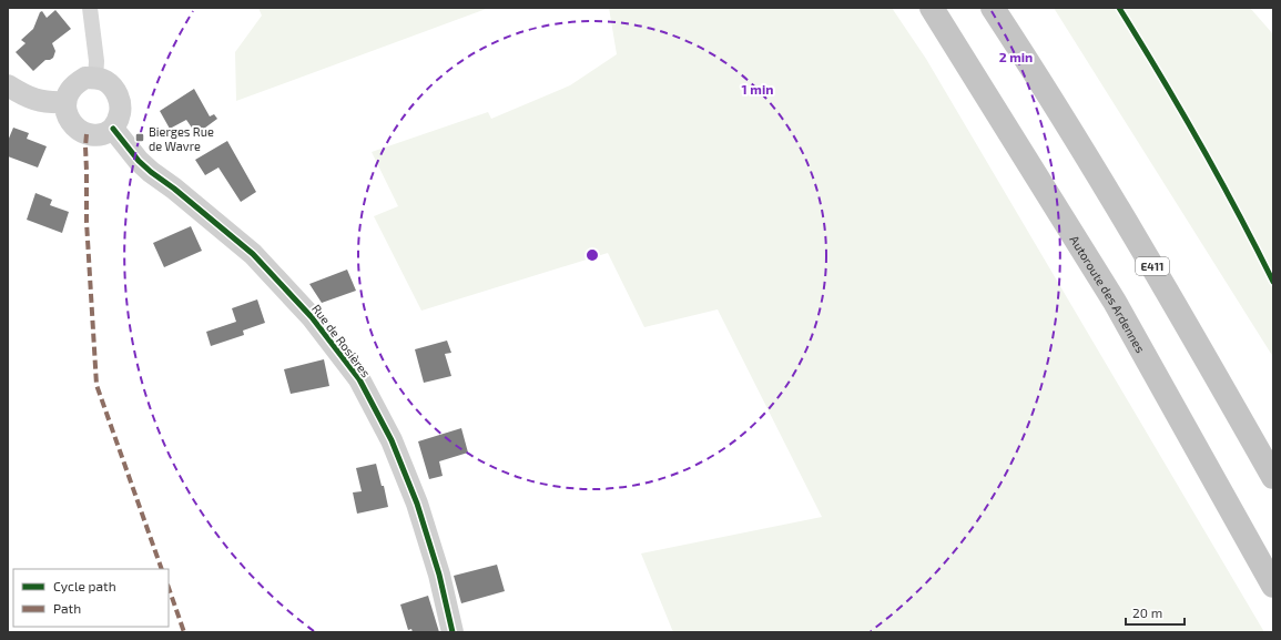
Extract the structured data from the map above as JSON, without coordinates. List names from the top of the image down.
{
  "streets": {
    "highway": ["E411", "Autoroute des Ardennes"],
    "street": ["Rue de Rosières"]
  },
  "places": {
    "transit": ["Bierges Rue de Wavre"]
  },
  "legend": ["Cycle path", "Path"],
  "scale_bar": "20 m",
  "rings": ["2 min", "1 min"]
}
